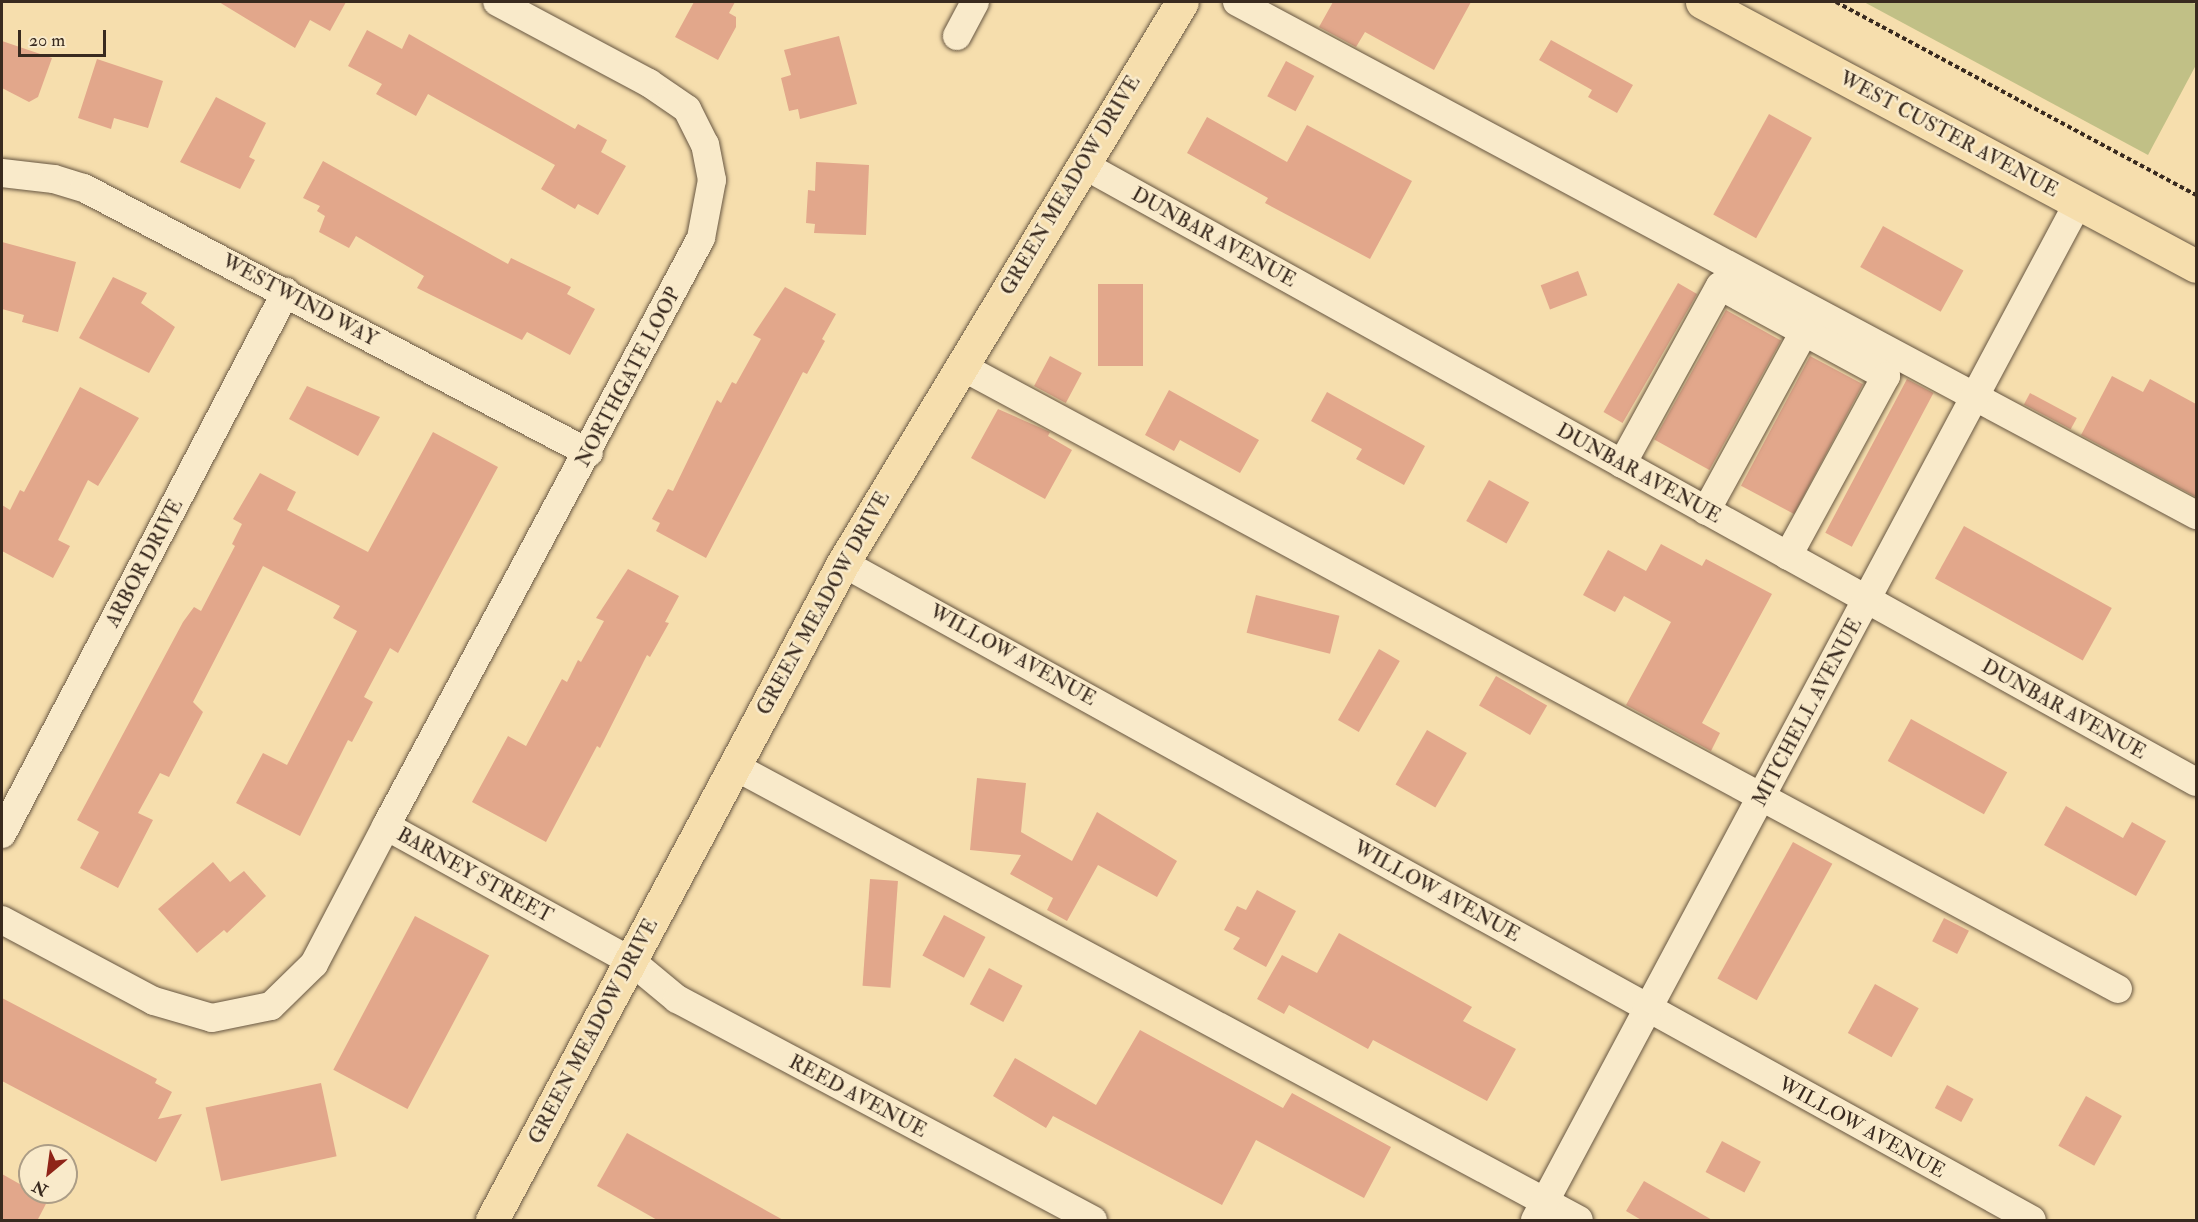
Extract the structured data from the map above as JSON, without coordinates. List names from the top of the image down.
{
  "streets": {
    "main road": ["WEST CUSTER AVENUE", "GREEN MEADOW DRIVE"],
    "street": [
      "DUNBAR AVENUE",
      "WESTWIND WAY",
      "NORTHGATE LOOP",
      "ARBOR DRIVE",
      "WILLOW AVENUE",
      "MITCHELL AVENUE",
      "BARNEY STREET",
      "REED AVENUE"
    ]
  },
  "crossings": [
    ["WEST CUSTER AVENUE", "MITCHELL AVENUE"],
    ["GREEN MEADOW DRIVE", "DUNBAR AVENUE"],
    ["GREEN MEADOW DRIVE", "WILLOW AVENUE"],
    ["GREEN MEADOW DRIVE", "BARNEY STREET"],
    ["GREEN MEADOW DRIVE", "REED AVENUE"],
    ["DUNBAR AVENUE", "MITCHELL AVENUE"],
    ["WESTWIND WAY", "NORTHGATE LOOP"],
    ["WESTWIND WAY", "ARBOR DRIVE"],
    ["NORTHGATE LOOP", "BARNEY STREET"],
    ["WILLOW AVENUE", "MITCHELL AVENUE"],
    ["BARNEY STREET", "REED AVENUE"]
  ],
  "scale_bar": "20 m",
  "north": "bottom left"
}
